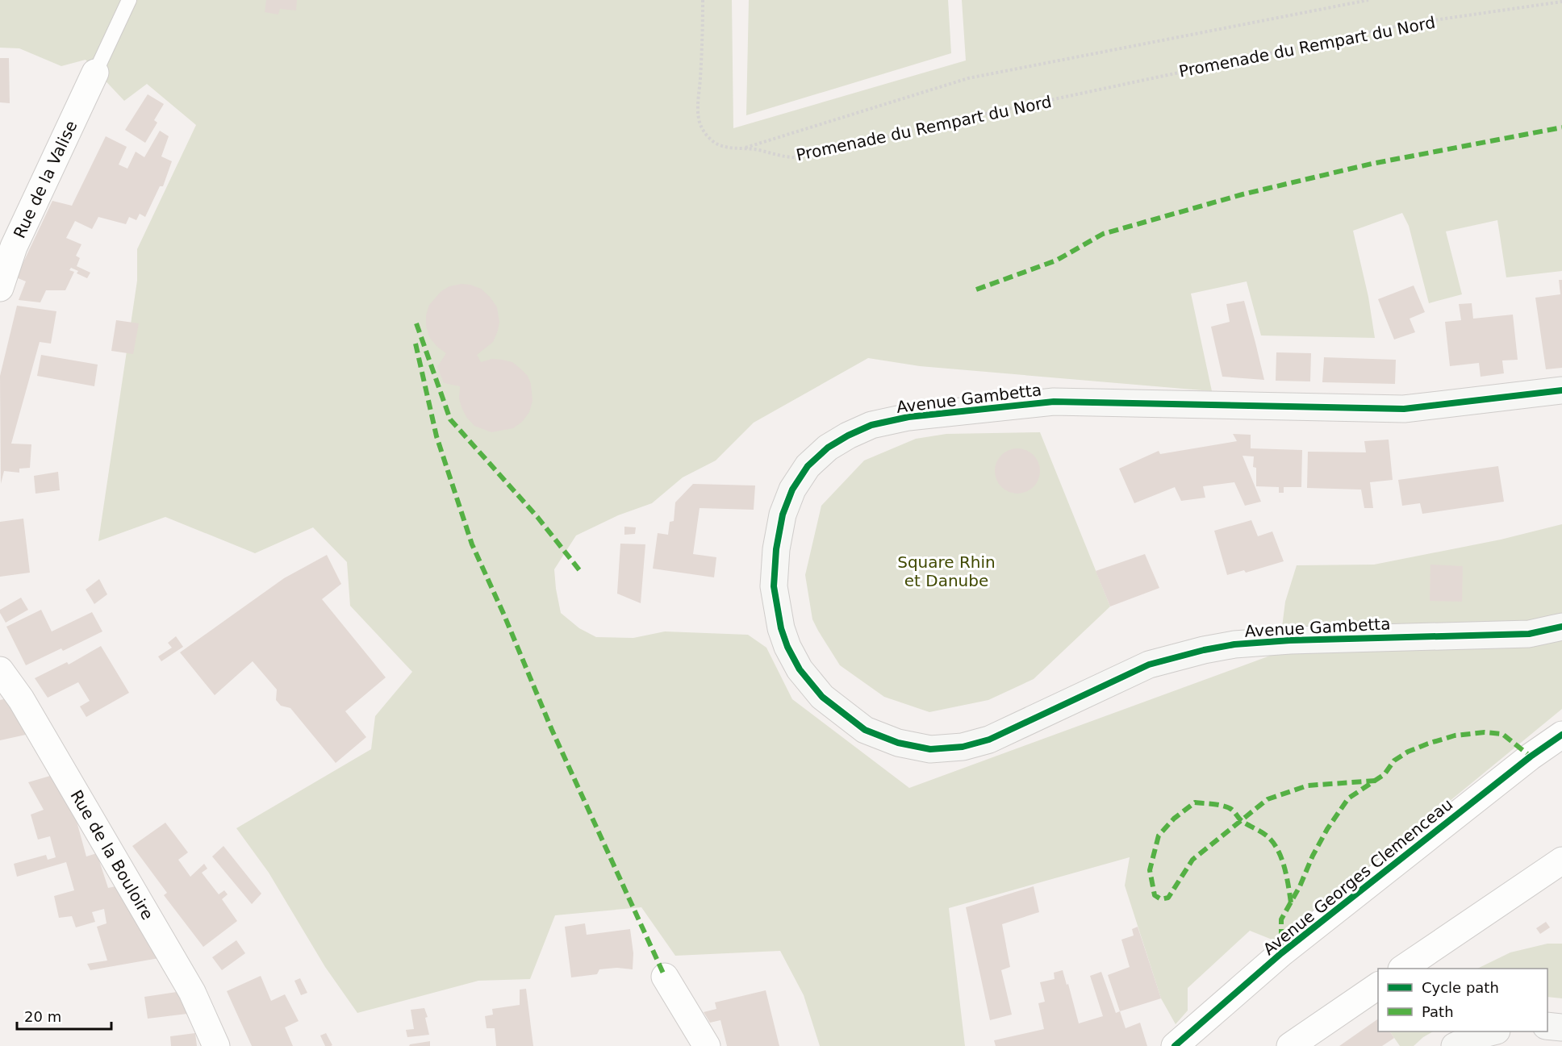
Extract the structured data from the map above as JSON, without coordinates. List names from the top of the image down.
{
  "streets": {
    "main road": ["Avenue Gambetta"],
    "street": ["Rue de la Valise", "Rue de la Bouloire", "Avenue Georges Clemenceau"],
    "path": ["Promenade du Rempart du Nord"]
  },
  "parks": ["Square Rhin et Danube"],
  "legend": ["Cycle path", "Path"],
  "scale_bar": "20 m"
}
